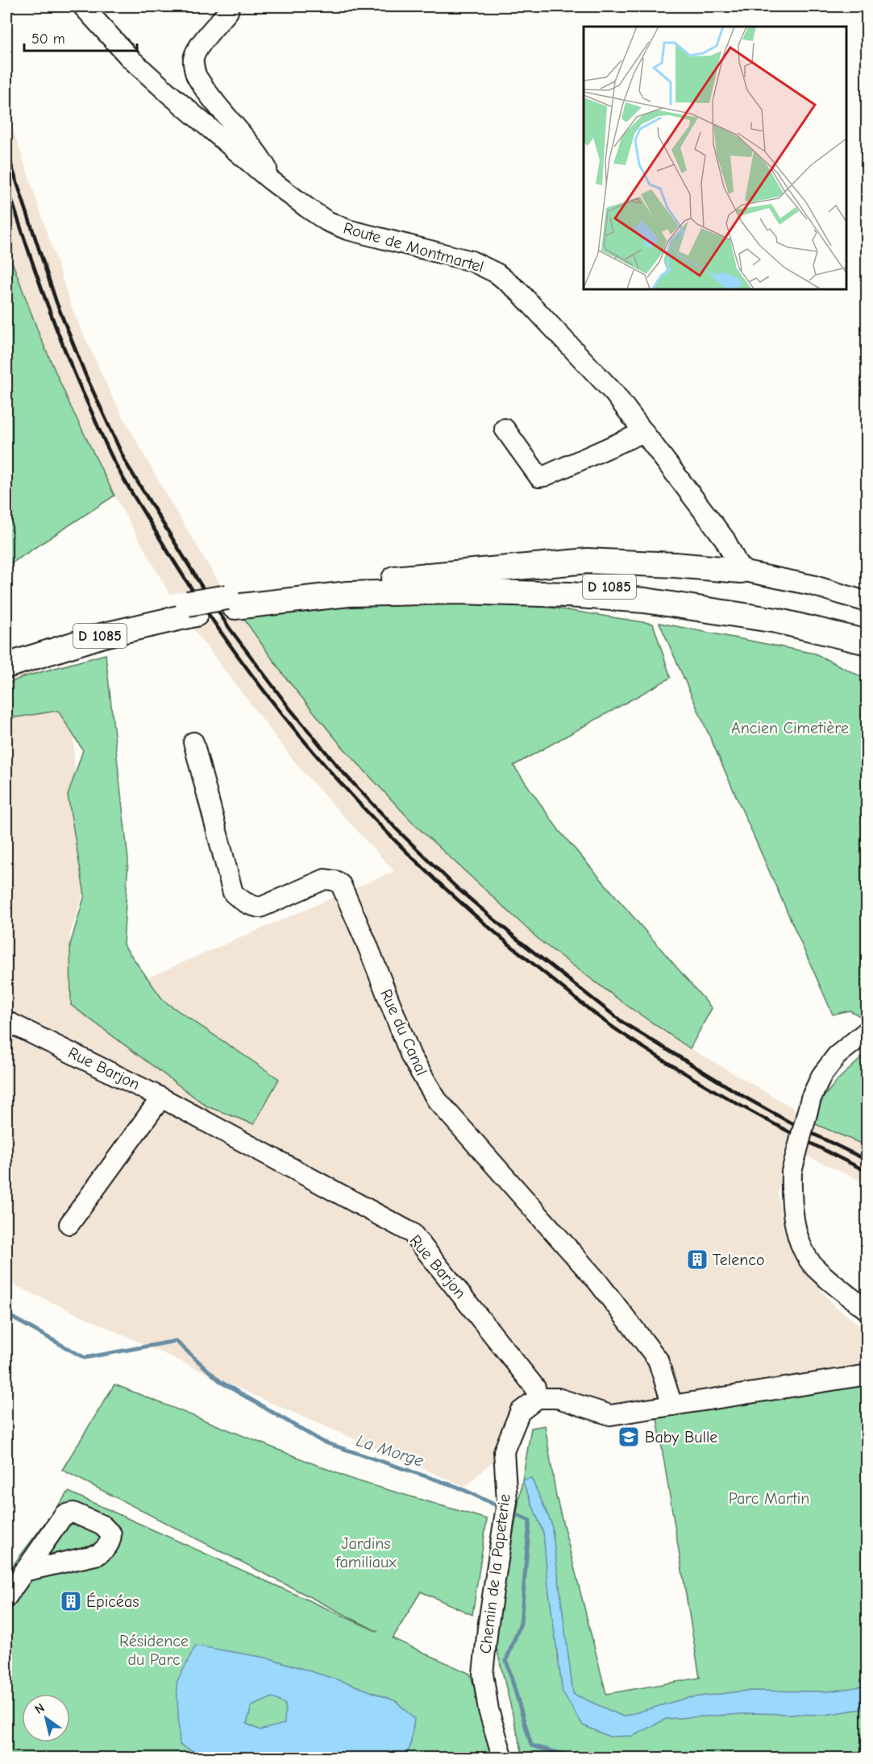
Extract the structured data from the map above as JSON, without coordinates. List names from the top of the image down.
{
  "streets": {
    "main road": ["D 1085"],
    "street": [
      "Route de Montmartel",
      "Rue du Canal",
      "Rue Barjon",
      "Chemin de la Papeterie"
    ]
  },
  "crossings": [
    ["Rue Barjon", "Chemin de la Papeterie"]
  ],
  "water": ["La Morge"],
  "parks": [
    "Ancien Cimetière",
    "Parc Martin",
    "Jardins familiaux",
    "Résidence du Parc"
  ],
  "places": {
    "building": ["Telenco", "Épicéas"],
    "school or university": ["Baby Bulle"]
  },
  "scale_bar": "50 m",
  "north": "top left"
}
